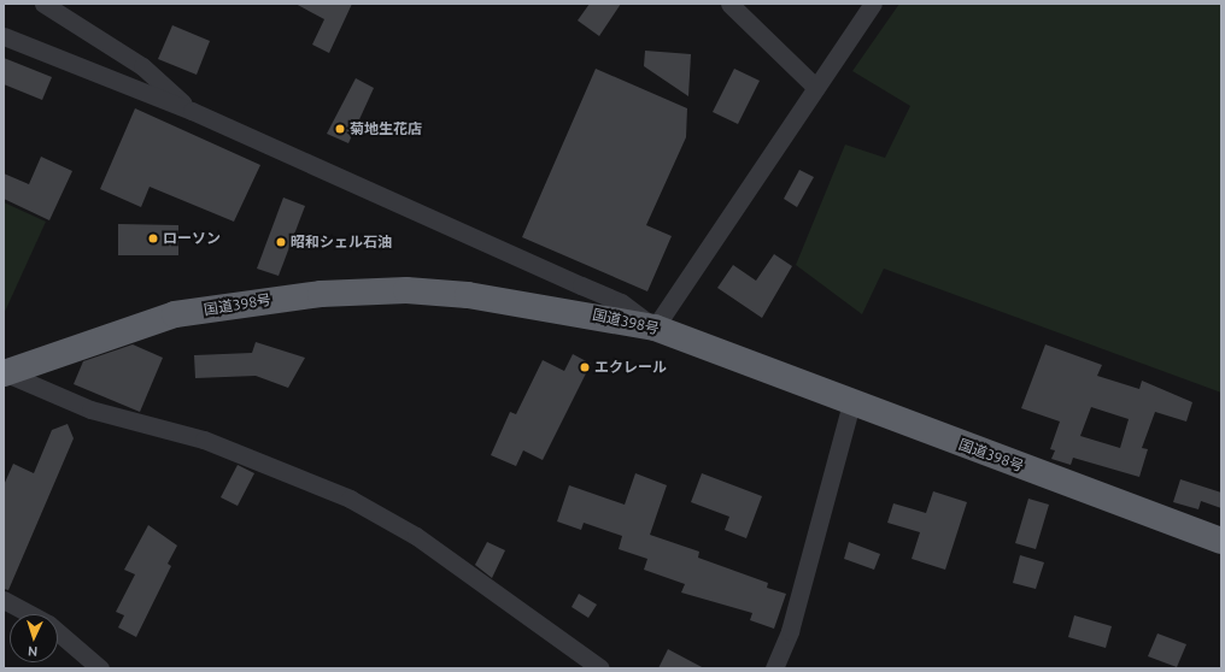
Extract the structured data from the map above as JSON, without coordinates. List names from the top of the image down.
{
  "streets": {
    "highway": ["国道398号"]
  },
  "places": [
    "菊地生花店",
    "ローソン",
    "昭和シェル石油",
    "エクレール"
  ],
  "north": "bottom"
}
